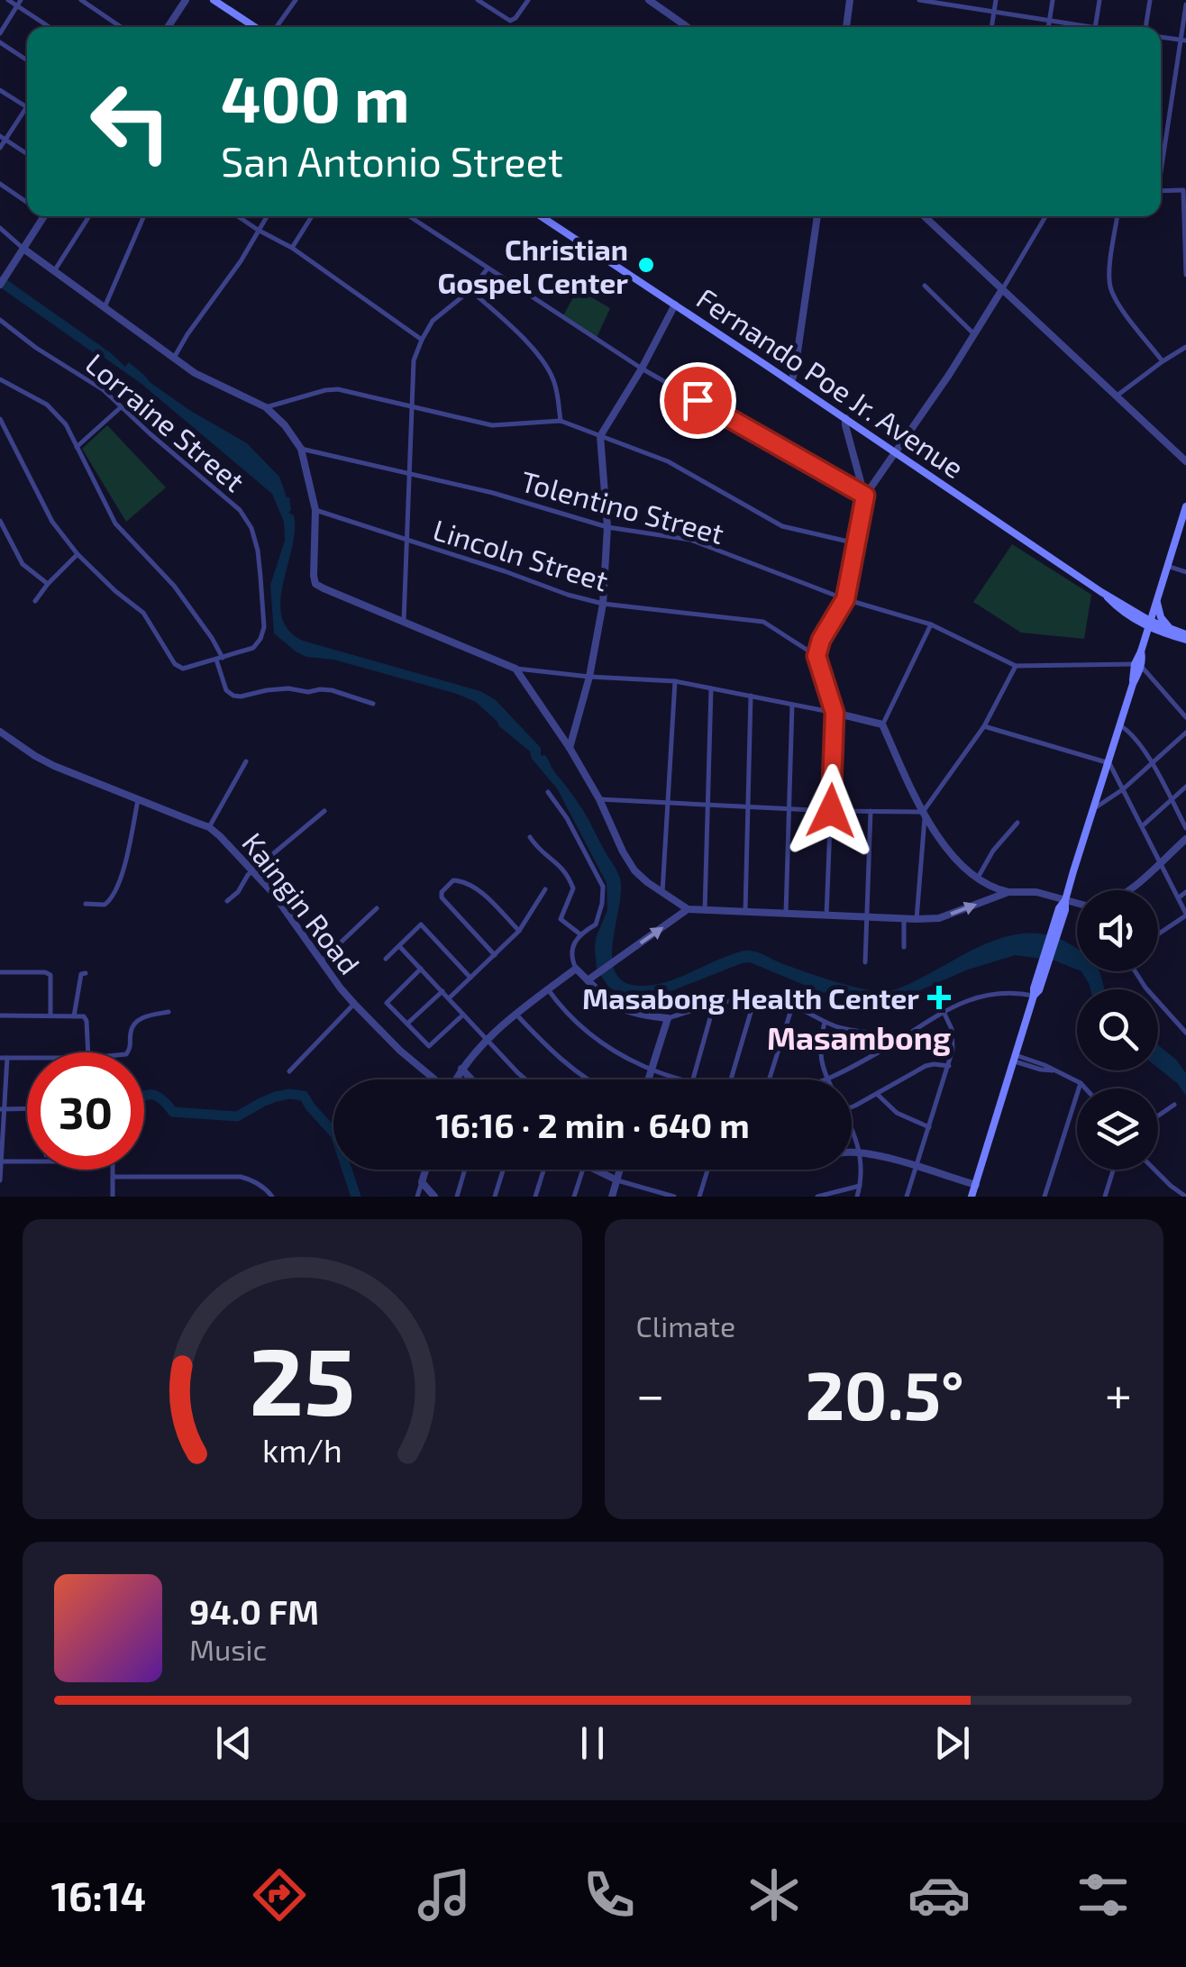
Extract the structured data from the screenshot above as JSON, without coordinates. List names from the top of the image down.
{
  "streets": {
    "main road": ["Fernando Poe Jr. Avenue"],
    "street": [
      "Lorraine Street",
      "Tolentino Street",
      "Lincoln Street",
      "Kaingin Road"
    ]
  },
  "districts": ["Masambong"],
  "places": {
    "other": ["Christian Gospel Center"],
    "health": ["Masabong Health Center"]
  },
  "page": {
    "turn": ["400 m", "San Antonio Street"],
    "limit": "30",
    "trip": "16:16 · 2 min · 640 m",
    "tile": "Climate",
    "heat": ["−", "20.5°", "+"],
    "song": ["94.0 FM", "Music"],
    "tabs": "16:14",
    "gauge": ["25", "km/h"]
  }
}
